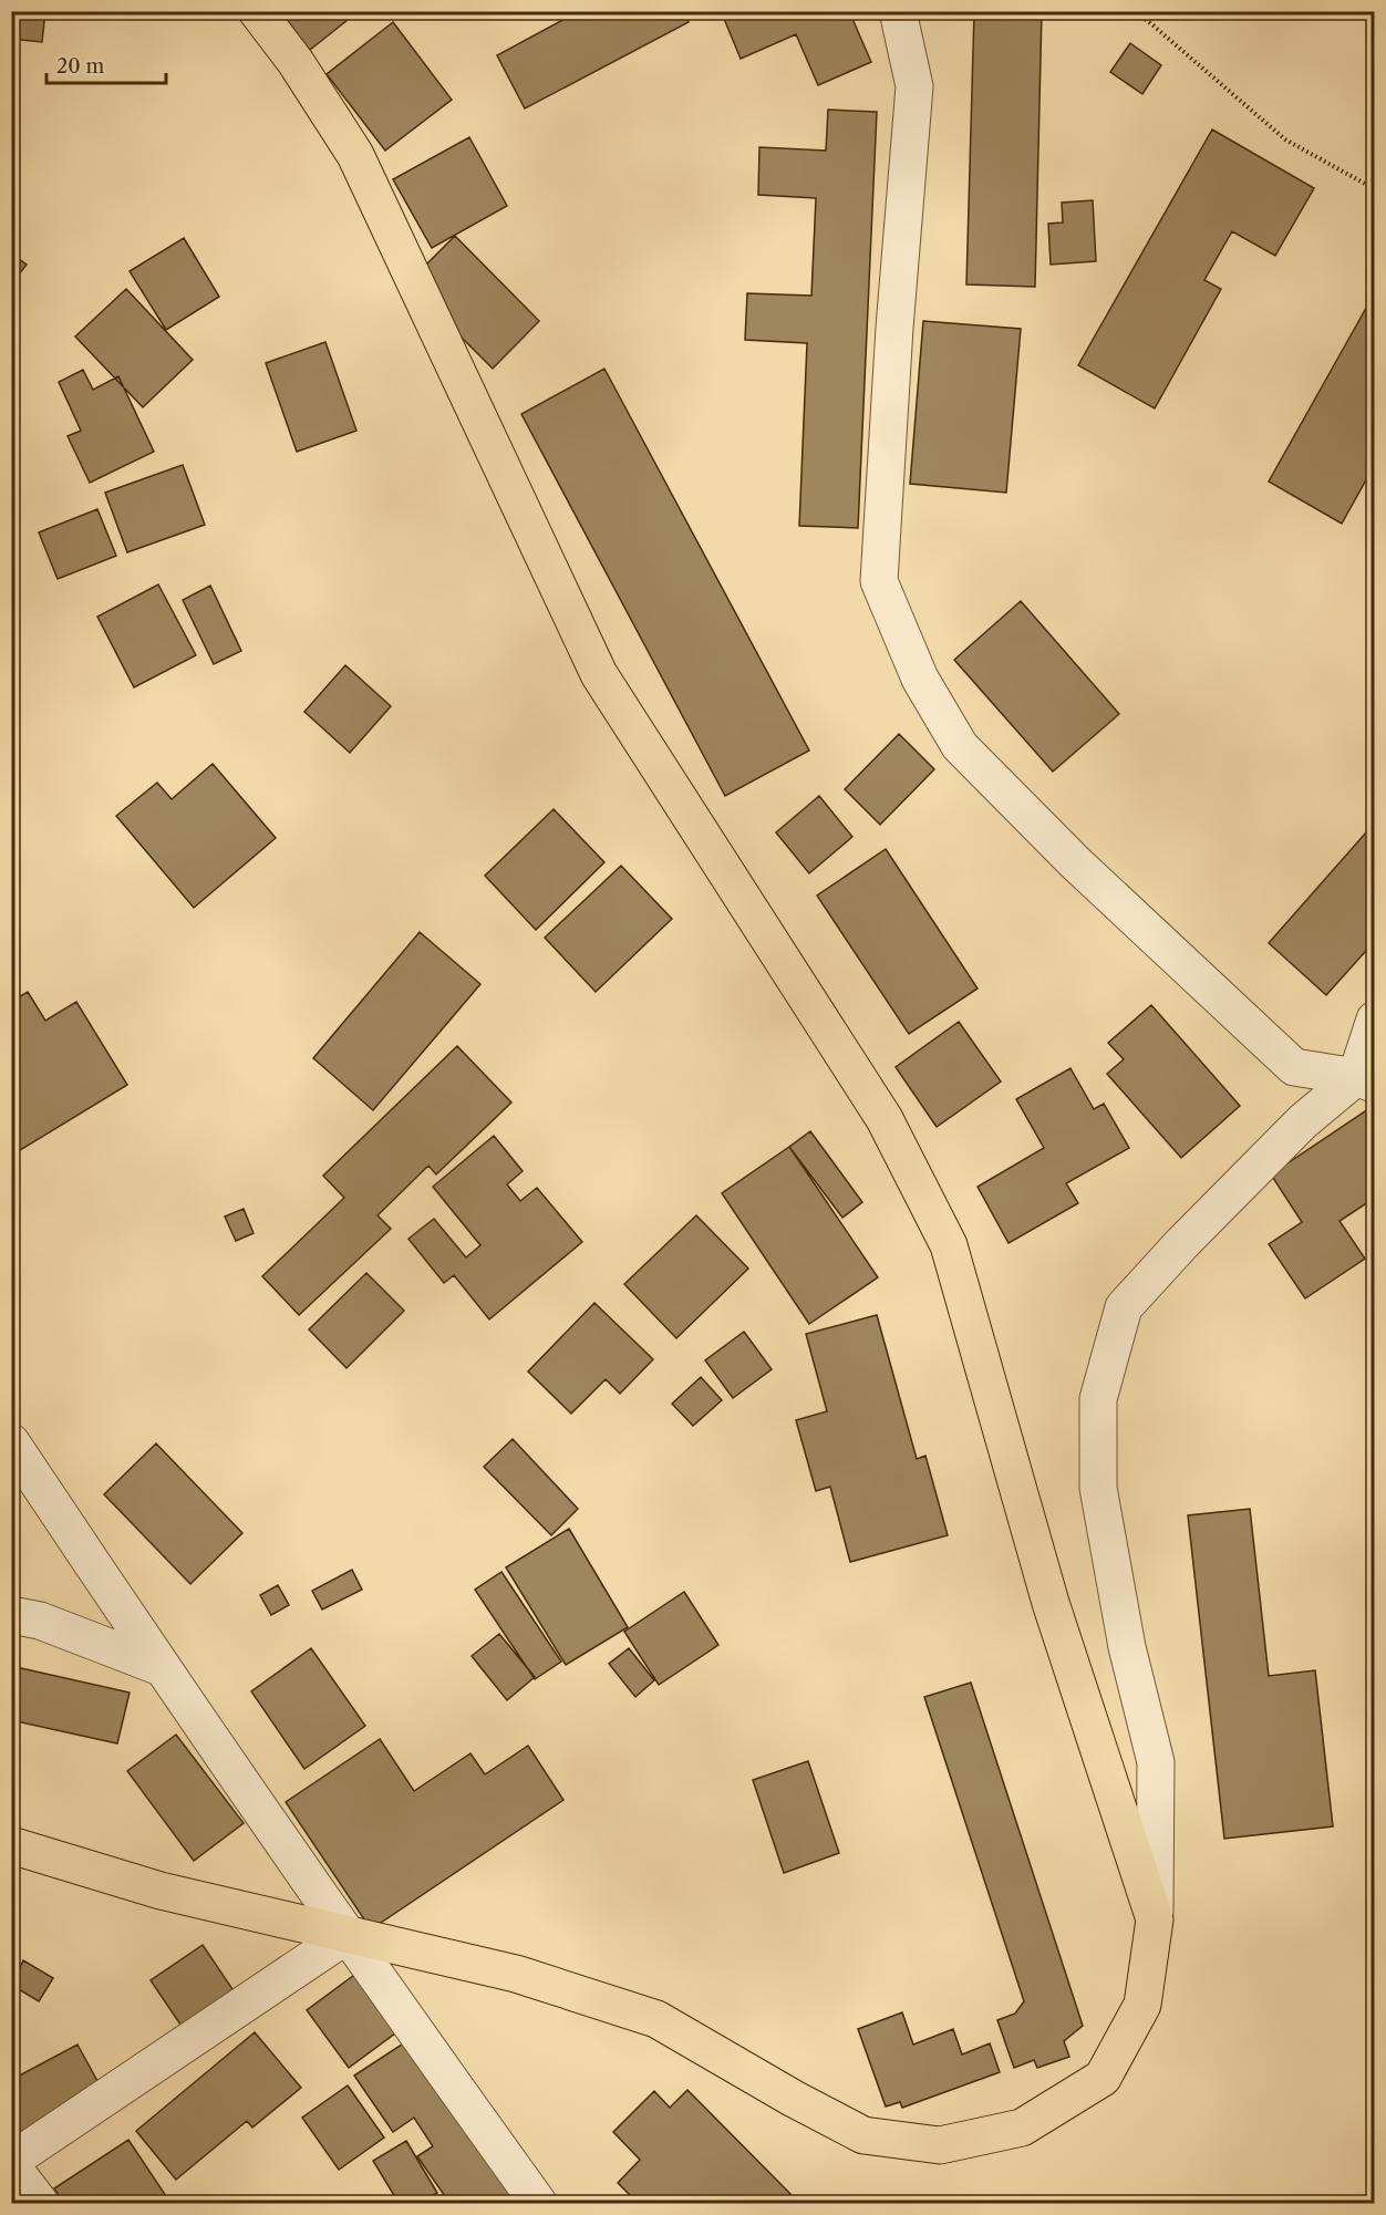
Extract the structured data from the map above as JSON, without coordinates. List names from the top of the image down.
{
  "scale_bar": "20 m"
}
